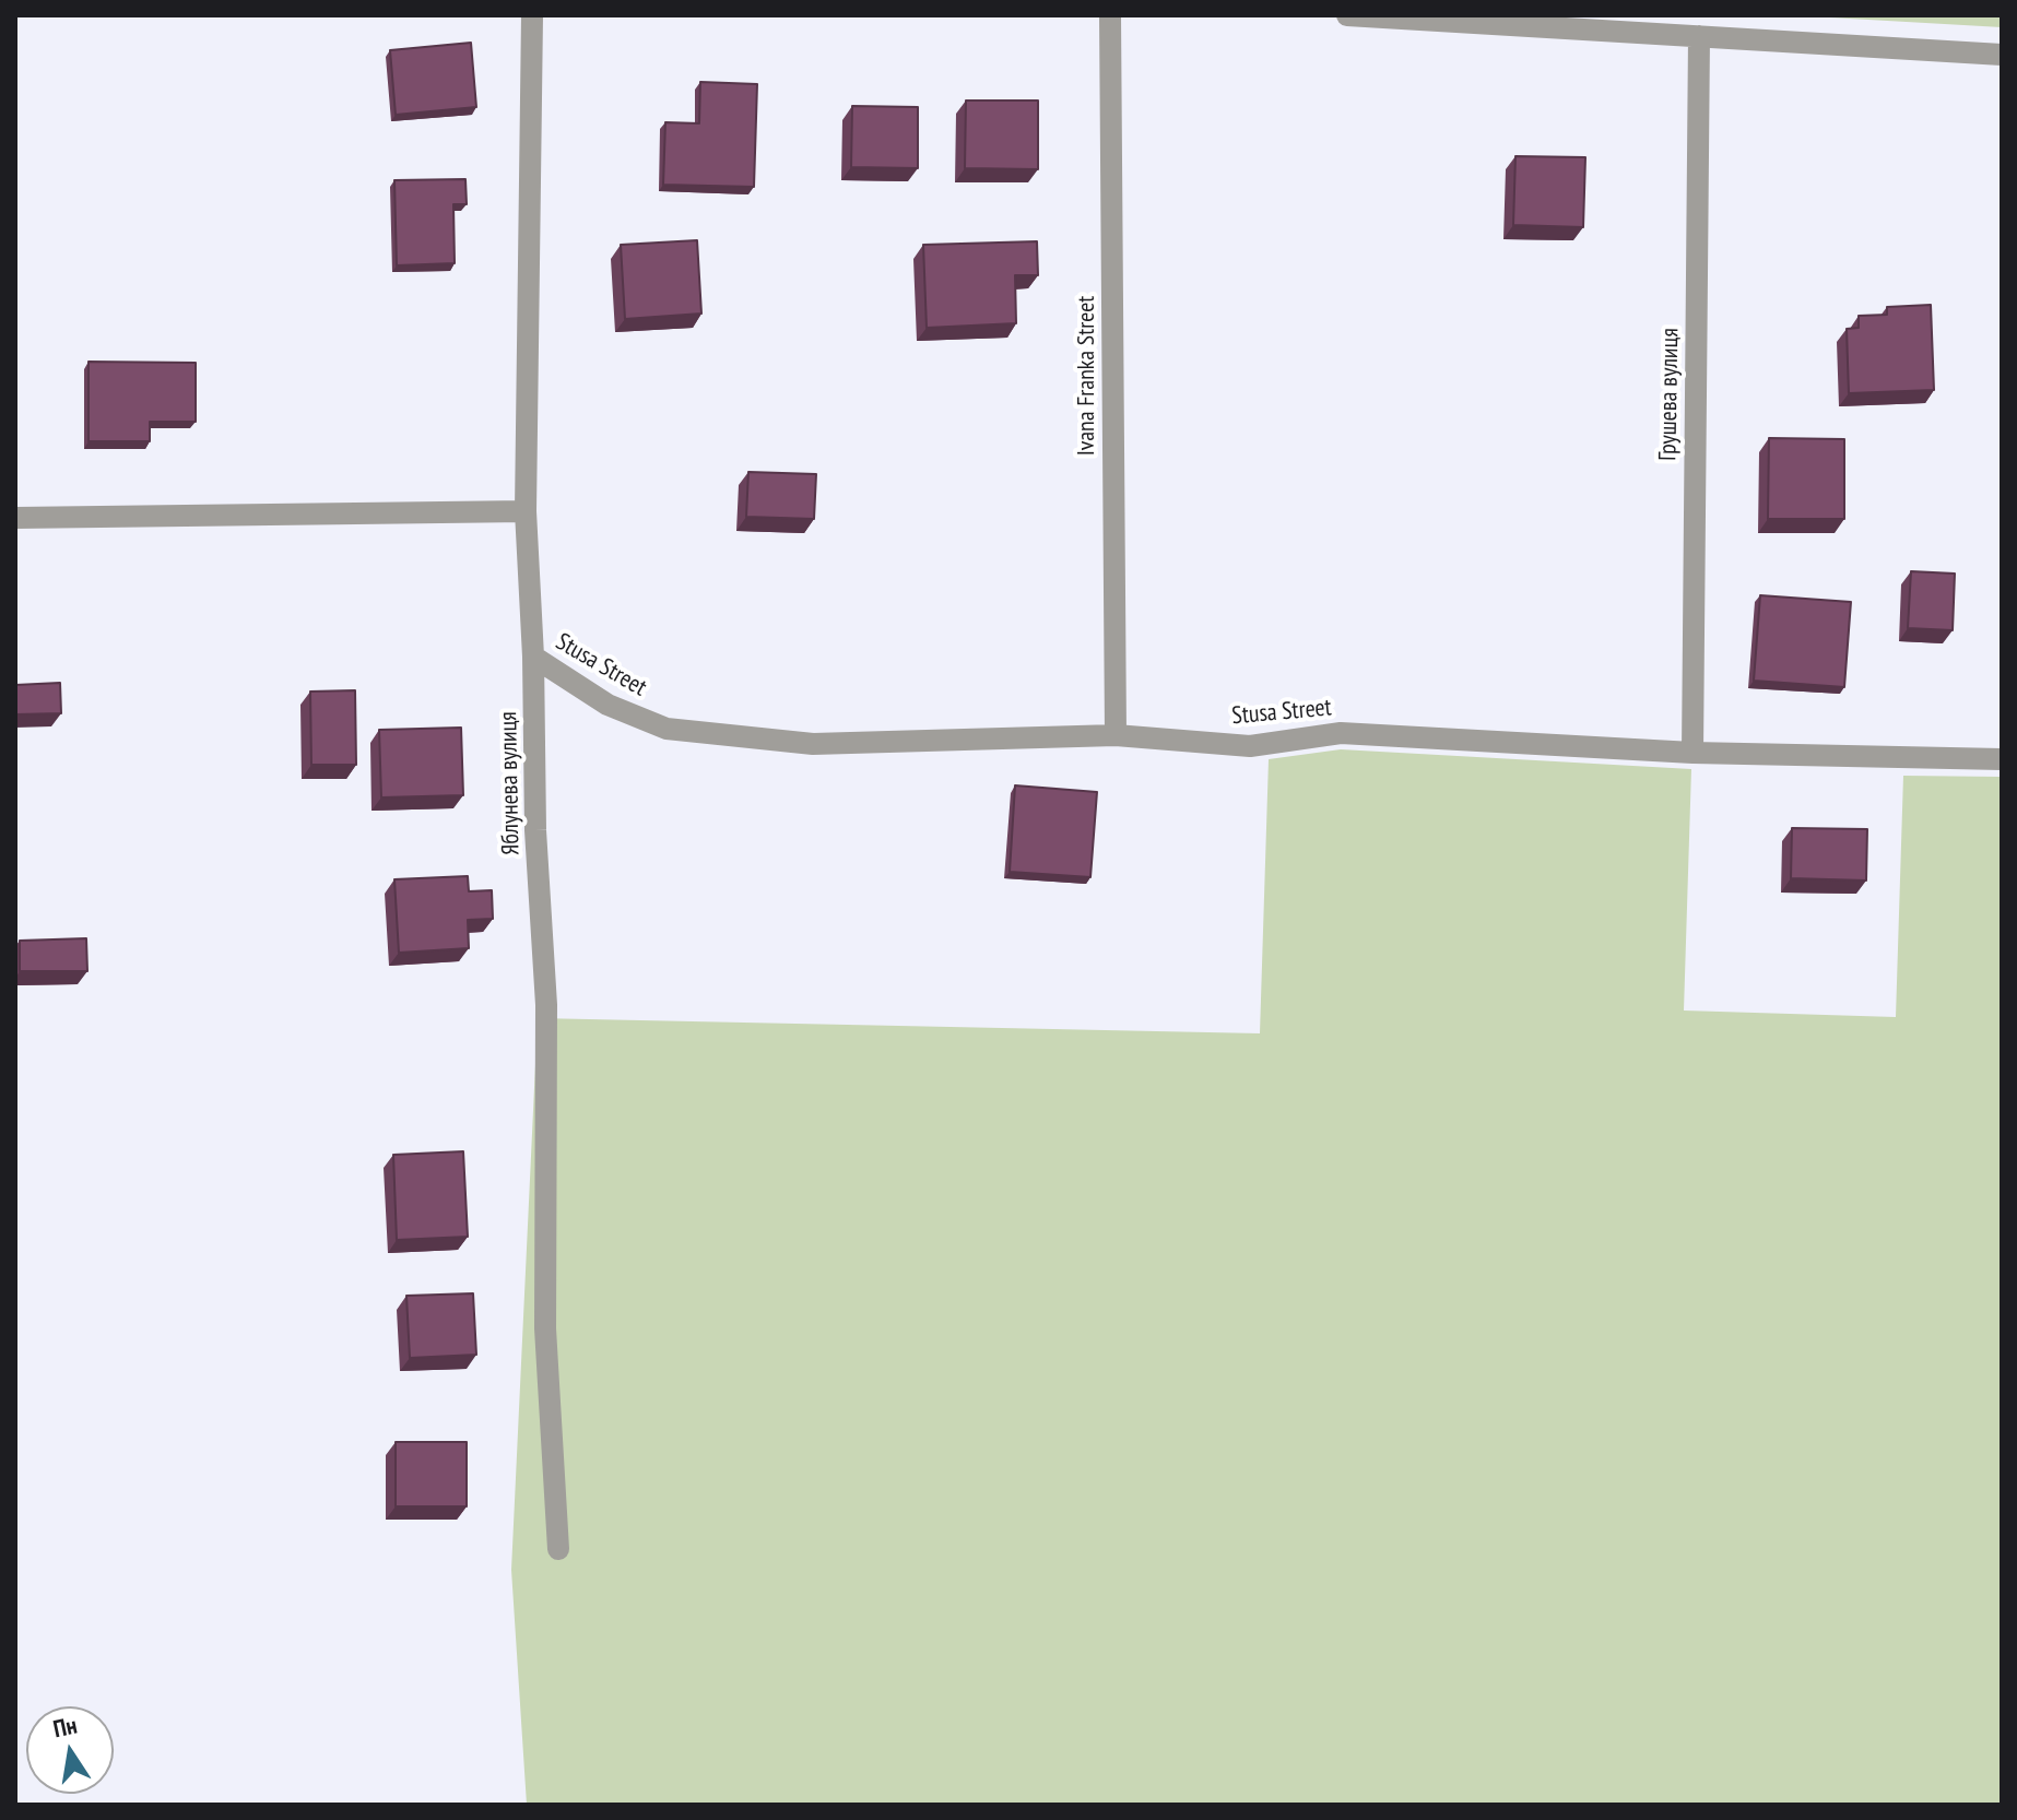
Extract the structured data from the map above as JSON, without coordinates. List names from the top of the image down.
{
  "streets": {
    "street": [
      "Ivana Franka Street",
      "Грушева вулиця",
      "Stusa Street",
      "Яблунева вулиця"
    ]
  },
  "crossings": [
    ["Ivana Franka Street", "Stusa Street"],
    ["Грушева вулиця", "Stusa Street"],
    ["Stusa Street", "Яблунева вулиця"]
  ],
  "north": "top"
}
